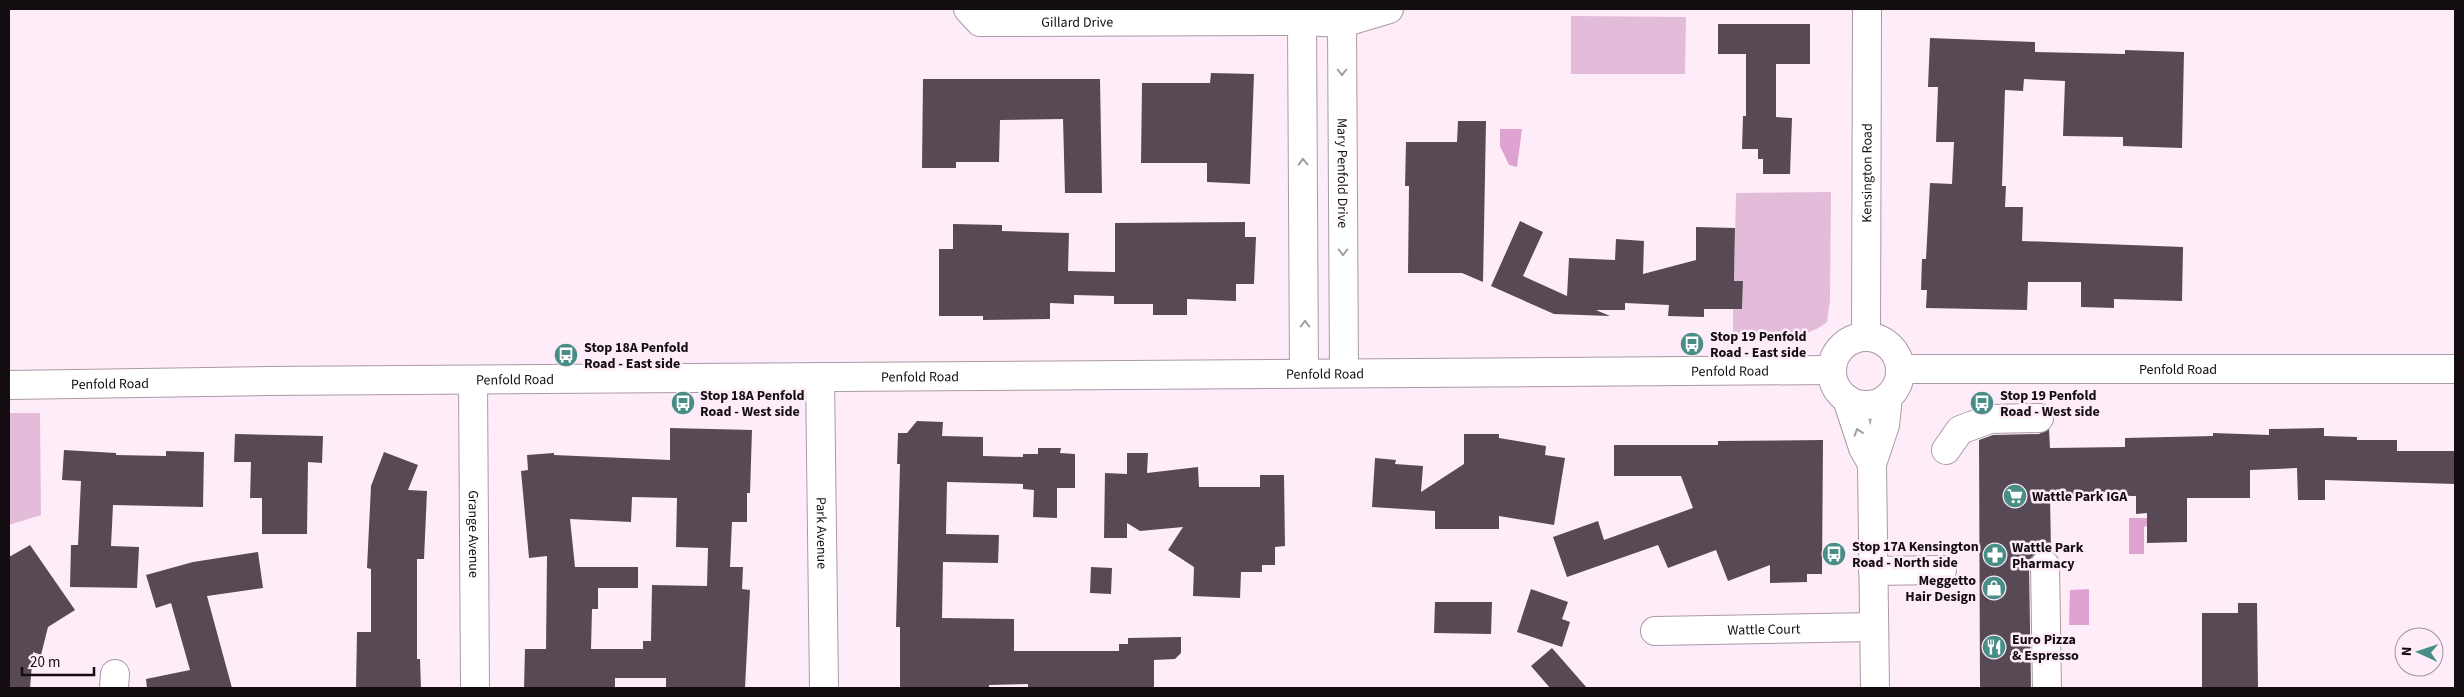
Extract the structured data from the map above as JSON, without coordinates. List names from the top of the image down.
{
  "streets": {
    "street": [
      "Gillard Drive",
      "Mary Penfold Drive",
      "Kensington Road",
      "Penfold Road",
      "Park Avenue",
      "Grange Avenue",
      "Wattle Court"
    ]
  },
  "crossings": [
    ["Gillard Drive", "Mary Penfold Drive"],
    ["Mary Penfold Drive", "Penfold Road"],
    ["Kensington Road", "Penfold Road"],
    ["Penfold Road", "Park Avenue"],
    ["Penfold Road", "Grange Avenue"]
  ],
  "places": {
    "bus stop": [
      "Stop 19 Penfold Road - East side",
      "Stop 18A Penfold Road - East side",
      "Stop 18A Penfold Road - West side",
      "Stop 19 Penfold Road - West side",
      "Stop 17A Kensington Road - North side"
    ],
    "supermarket": ["Wattle Park IGA"],
    "pharmacy": ["Wattle Park Pharmacy"],
    "shop": ["Meggetto Hair Design"],
    "restaurant": ["Euro Pizza & Espresso"]
  },
  "scale_bar": "20 m",
  "north": "left"
}
